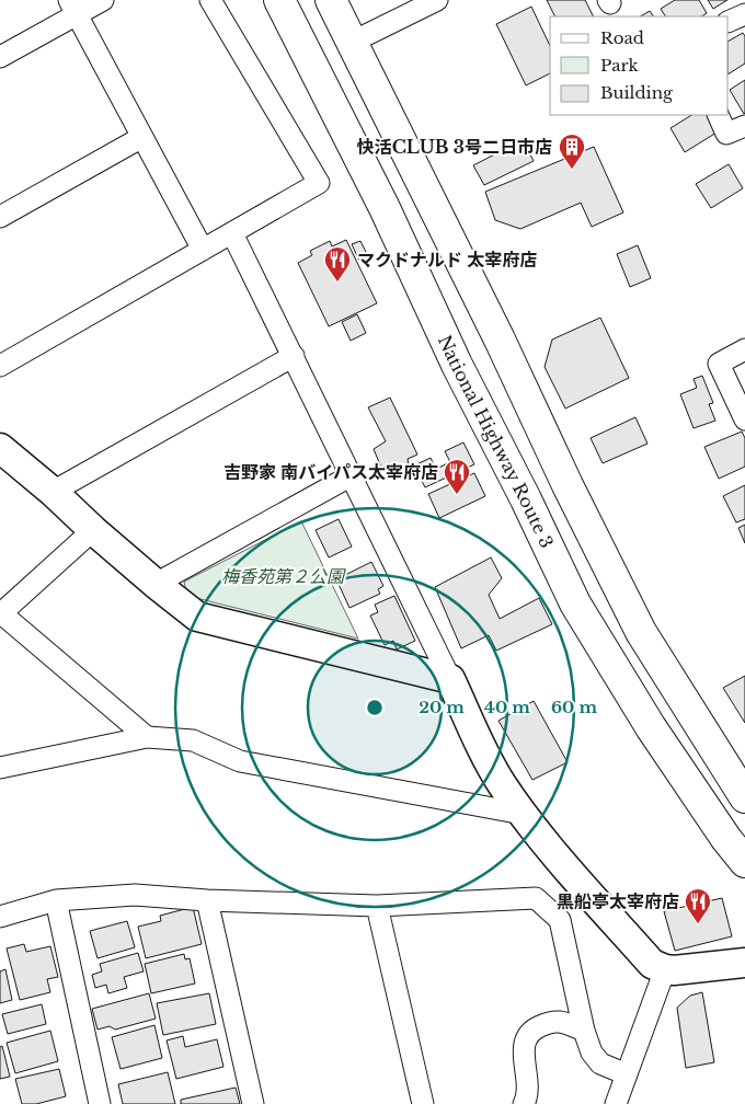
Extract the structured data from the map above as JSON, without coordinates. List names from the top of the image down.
{
  "streets": {
    "highway": ["National Highway Route 3"]
  },
  "parks": ["梅香苑第２公園"],
  "places": {
    "building": ["快活CLUB 3号二日市店"],
    "restaurant": ["マクドナルド 太宰府店", "吉野家 南バイパス太宰府店", "黒船亭太宰府店"]
  },
  "legend": ["Road", "Park", "Building"],
  "rings": ["20 m", "40 m", "60 m"]
}
